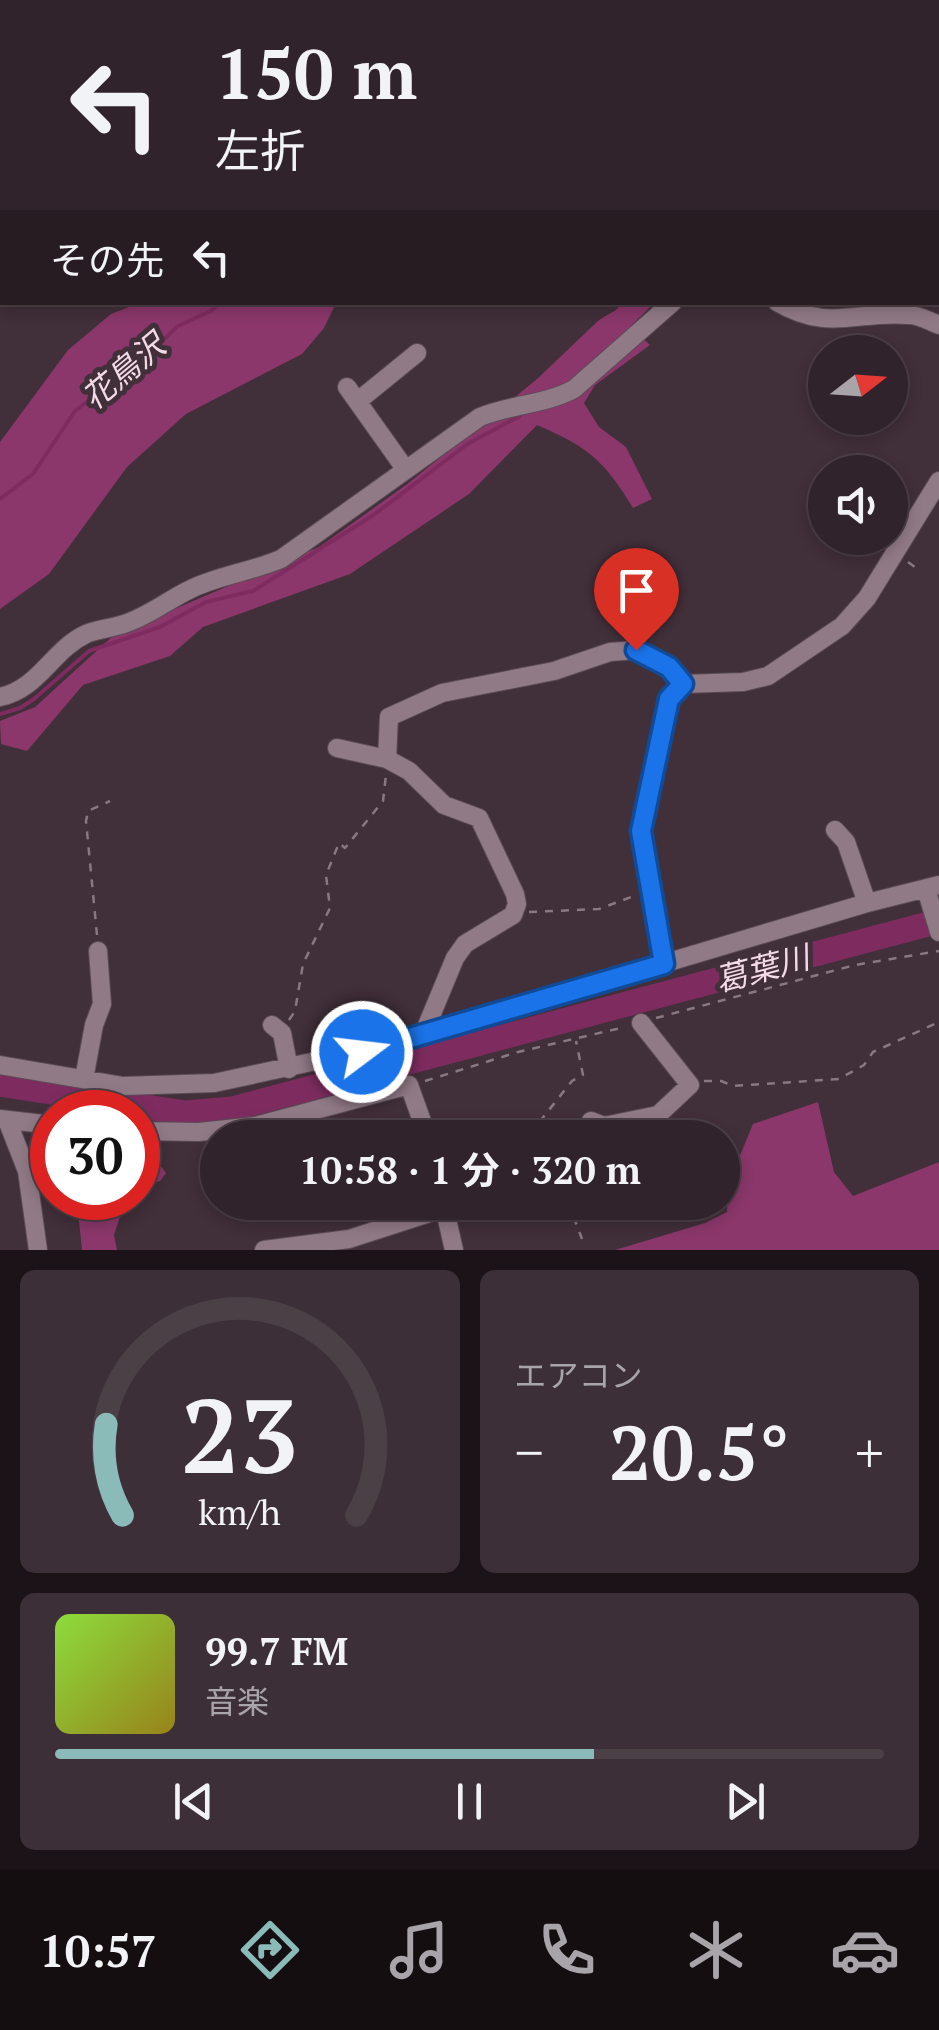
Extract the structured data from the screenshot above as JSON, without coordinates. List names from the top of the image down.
{
  "water": ["花鳥沢", "葛葉川"],
  "north": "right",
  "page": {
    "turn": ["150 m", "左折"],
    "then": "その先",
    "limit": "30",
    "trip": "10:58 · 1 分 · 320 m",
    "tile": "エアコン",
    "heat": ["−", "20.5°", "+"],
    "song": ["99.7 FM", "音楽"],
    "tabs": "10:57",
    "gauge": ["23", "km/h"]
  }
}
